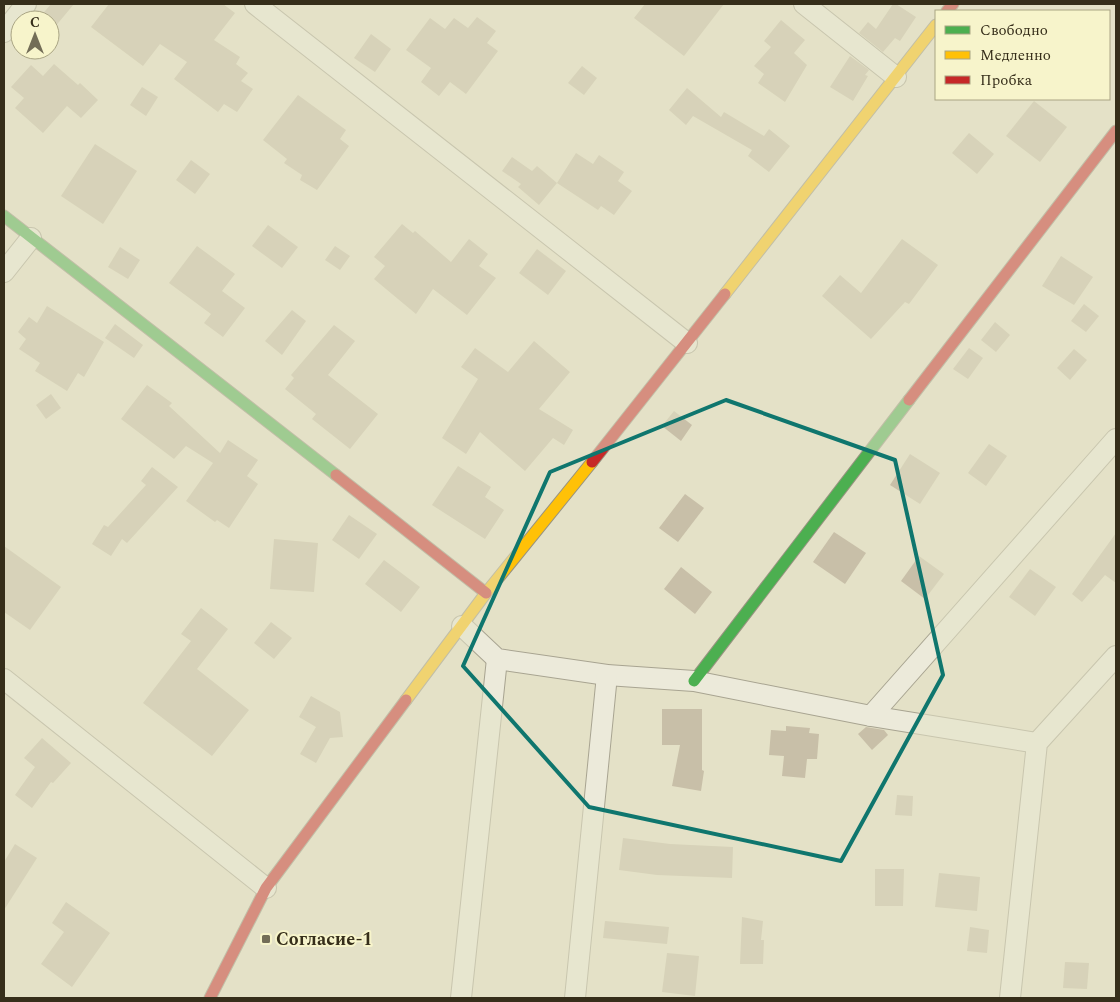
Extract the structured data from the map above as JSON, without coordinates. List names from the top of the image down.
{
  "places": {
    "transit": ["Согласие-1"]
  },
  "legend": ["Свободно", "Медленно", "Пробка"],
  "north": "top"
}
